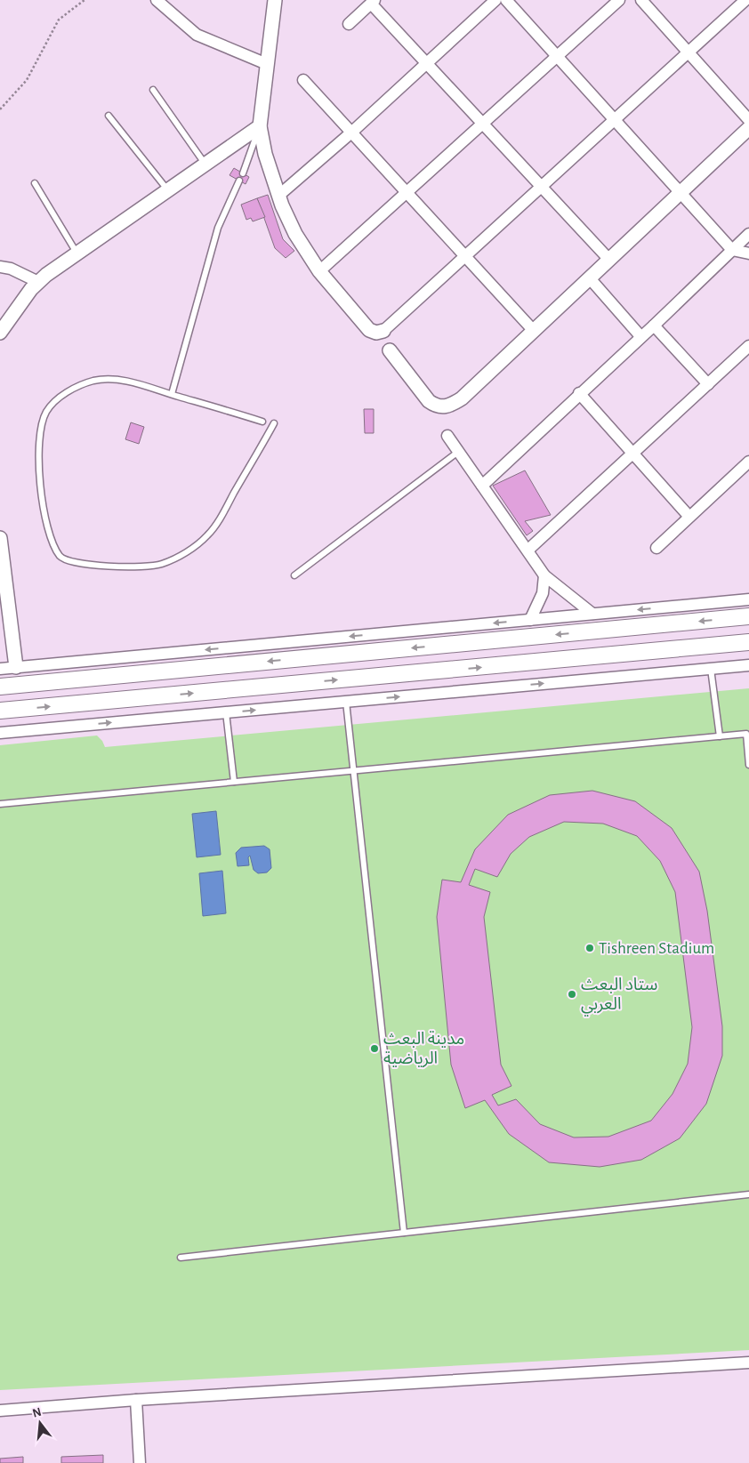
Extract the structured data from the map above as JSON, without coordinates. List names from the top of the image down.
{
  "places": ["Tishreen Stadium", "ستاد البعث العربي", "مدينة البعث الرياضية"],
  "north": "top"
}
